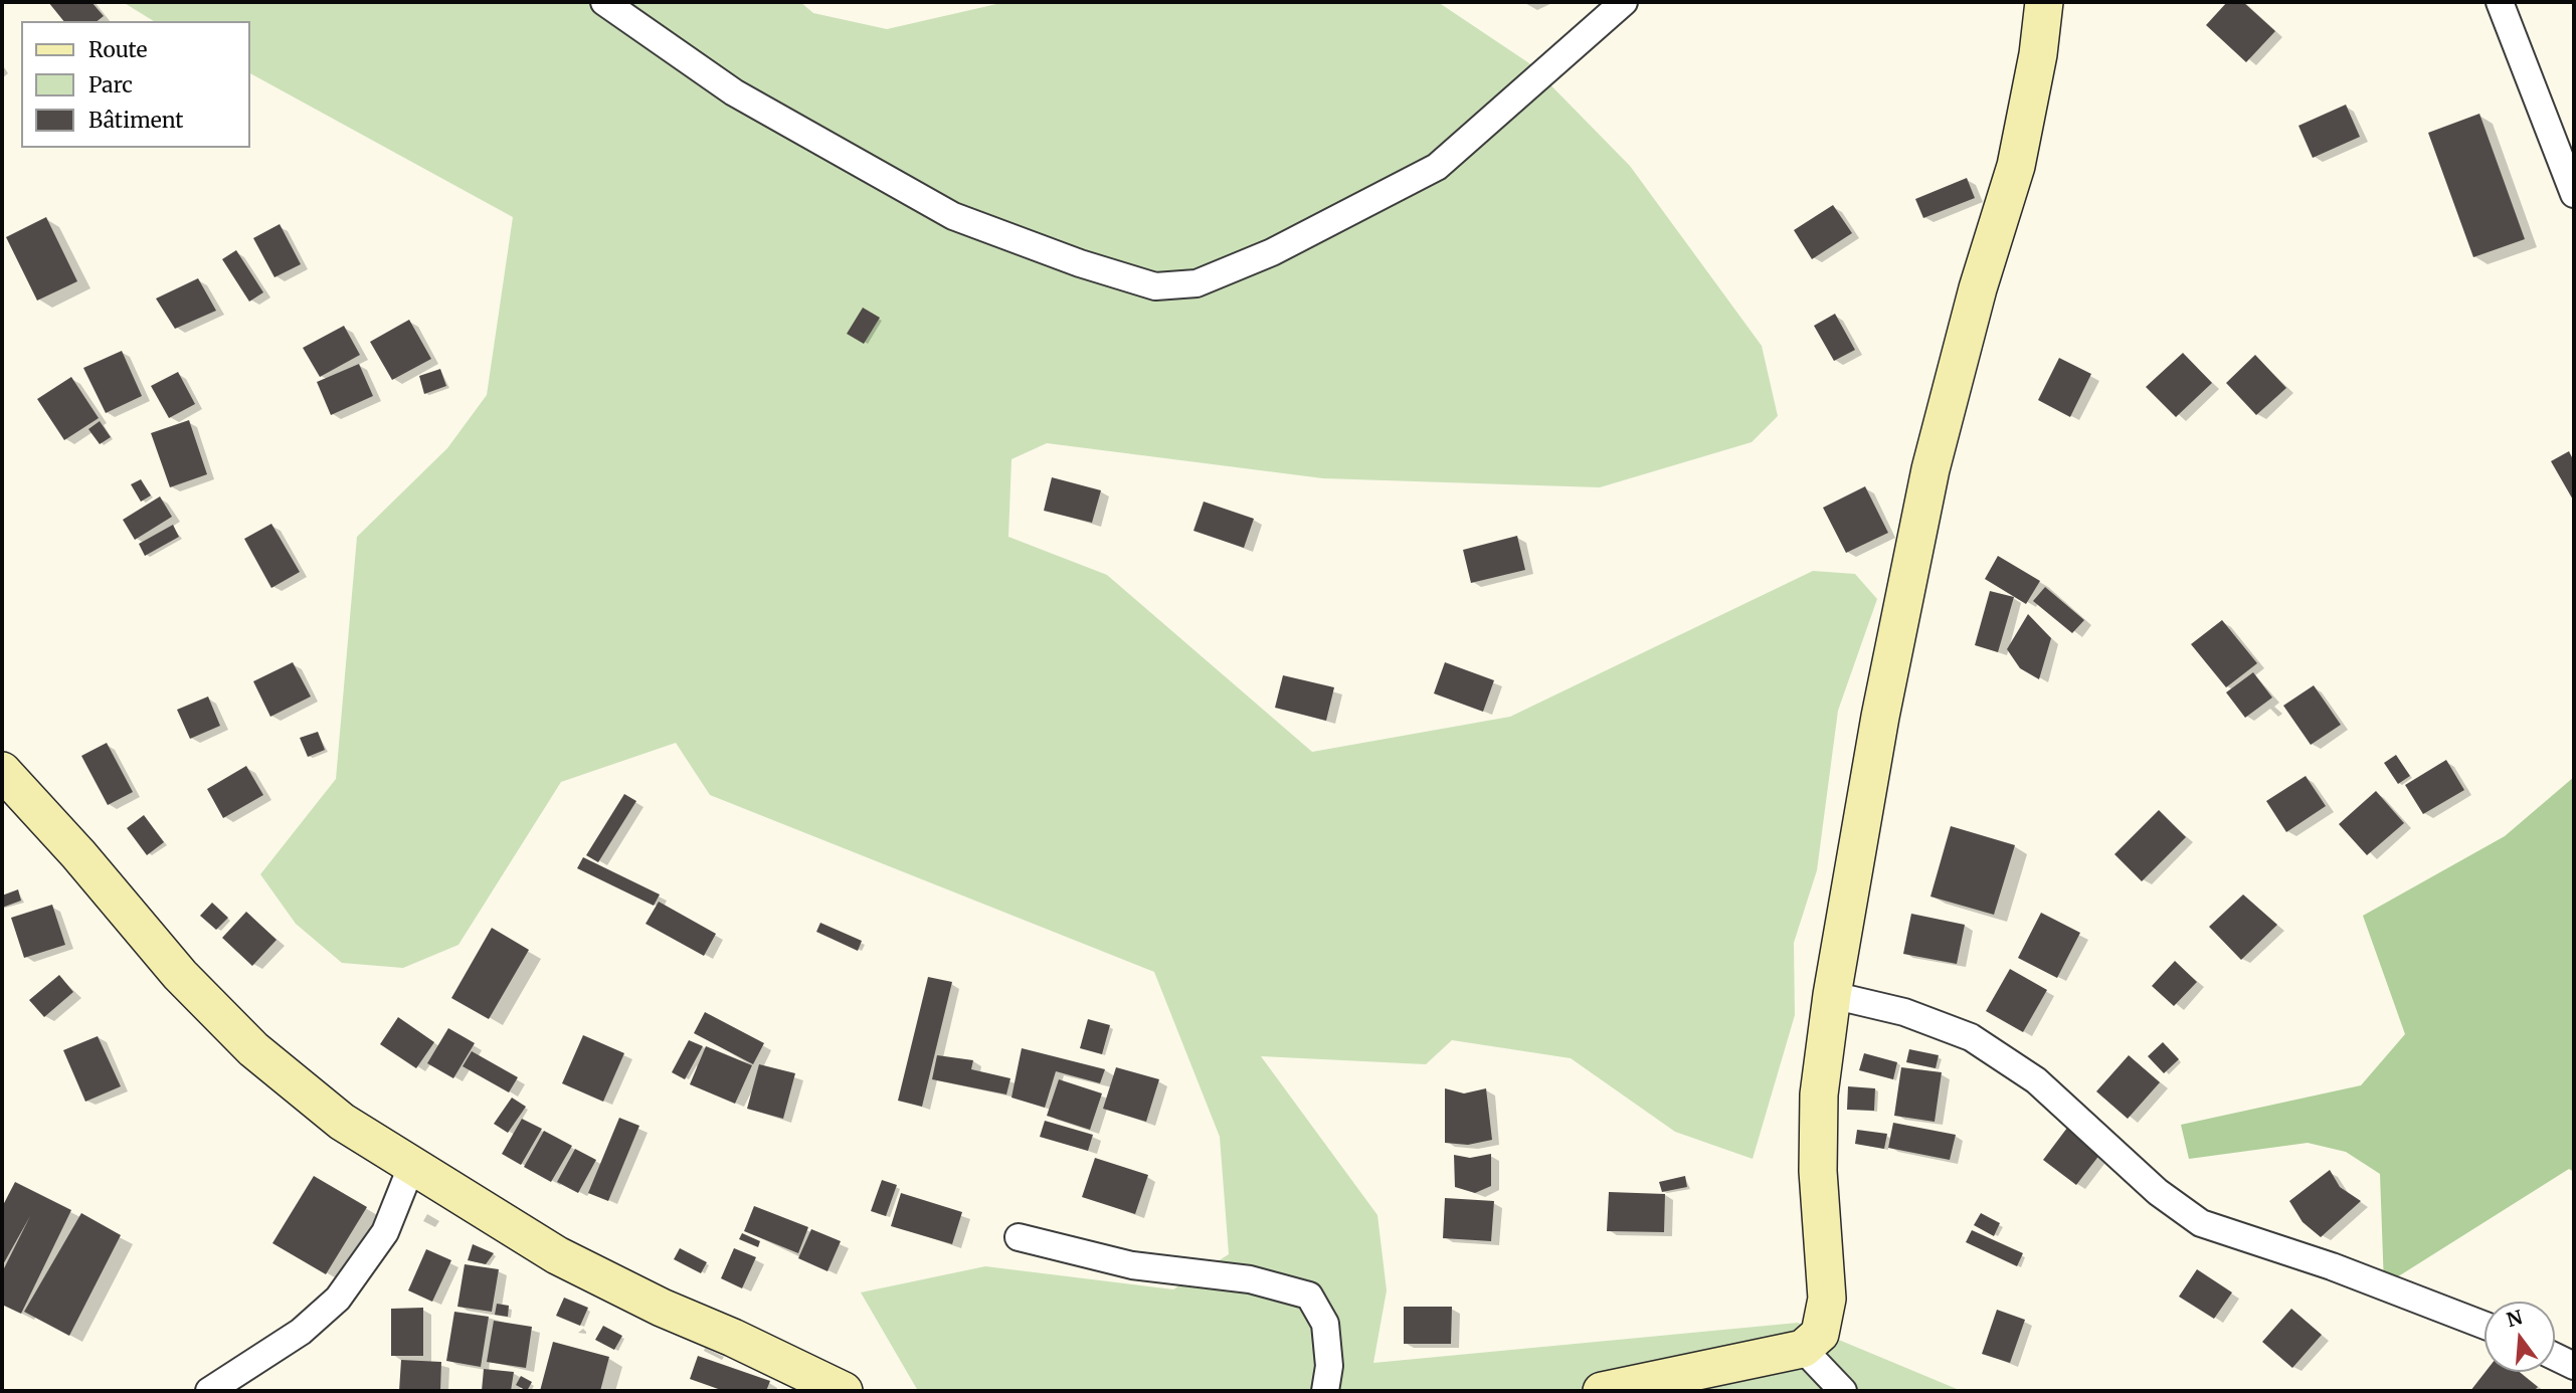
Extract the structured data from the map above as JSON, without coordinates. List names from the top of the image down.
{
  "legend": ["Route", "Parc", "Bâtiment"],
  "north": "top"
}
